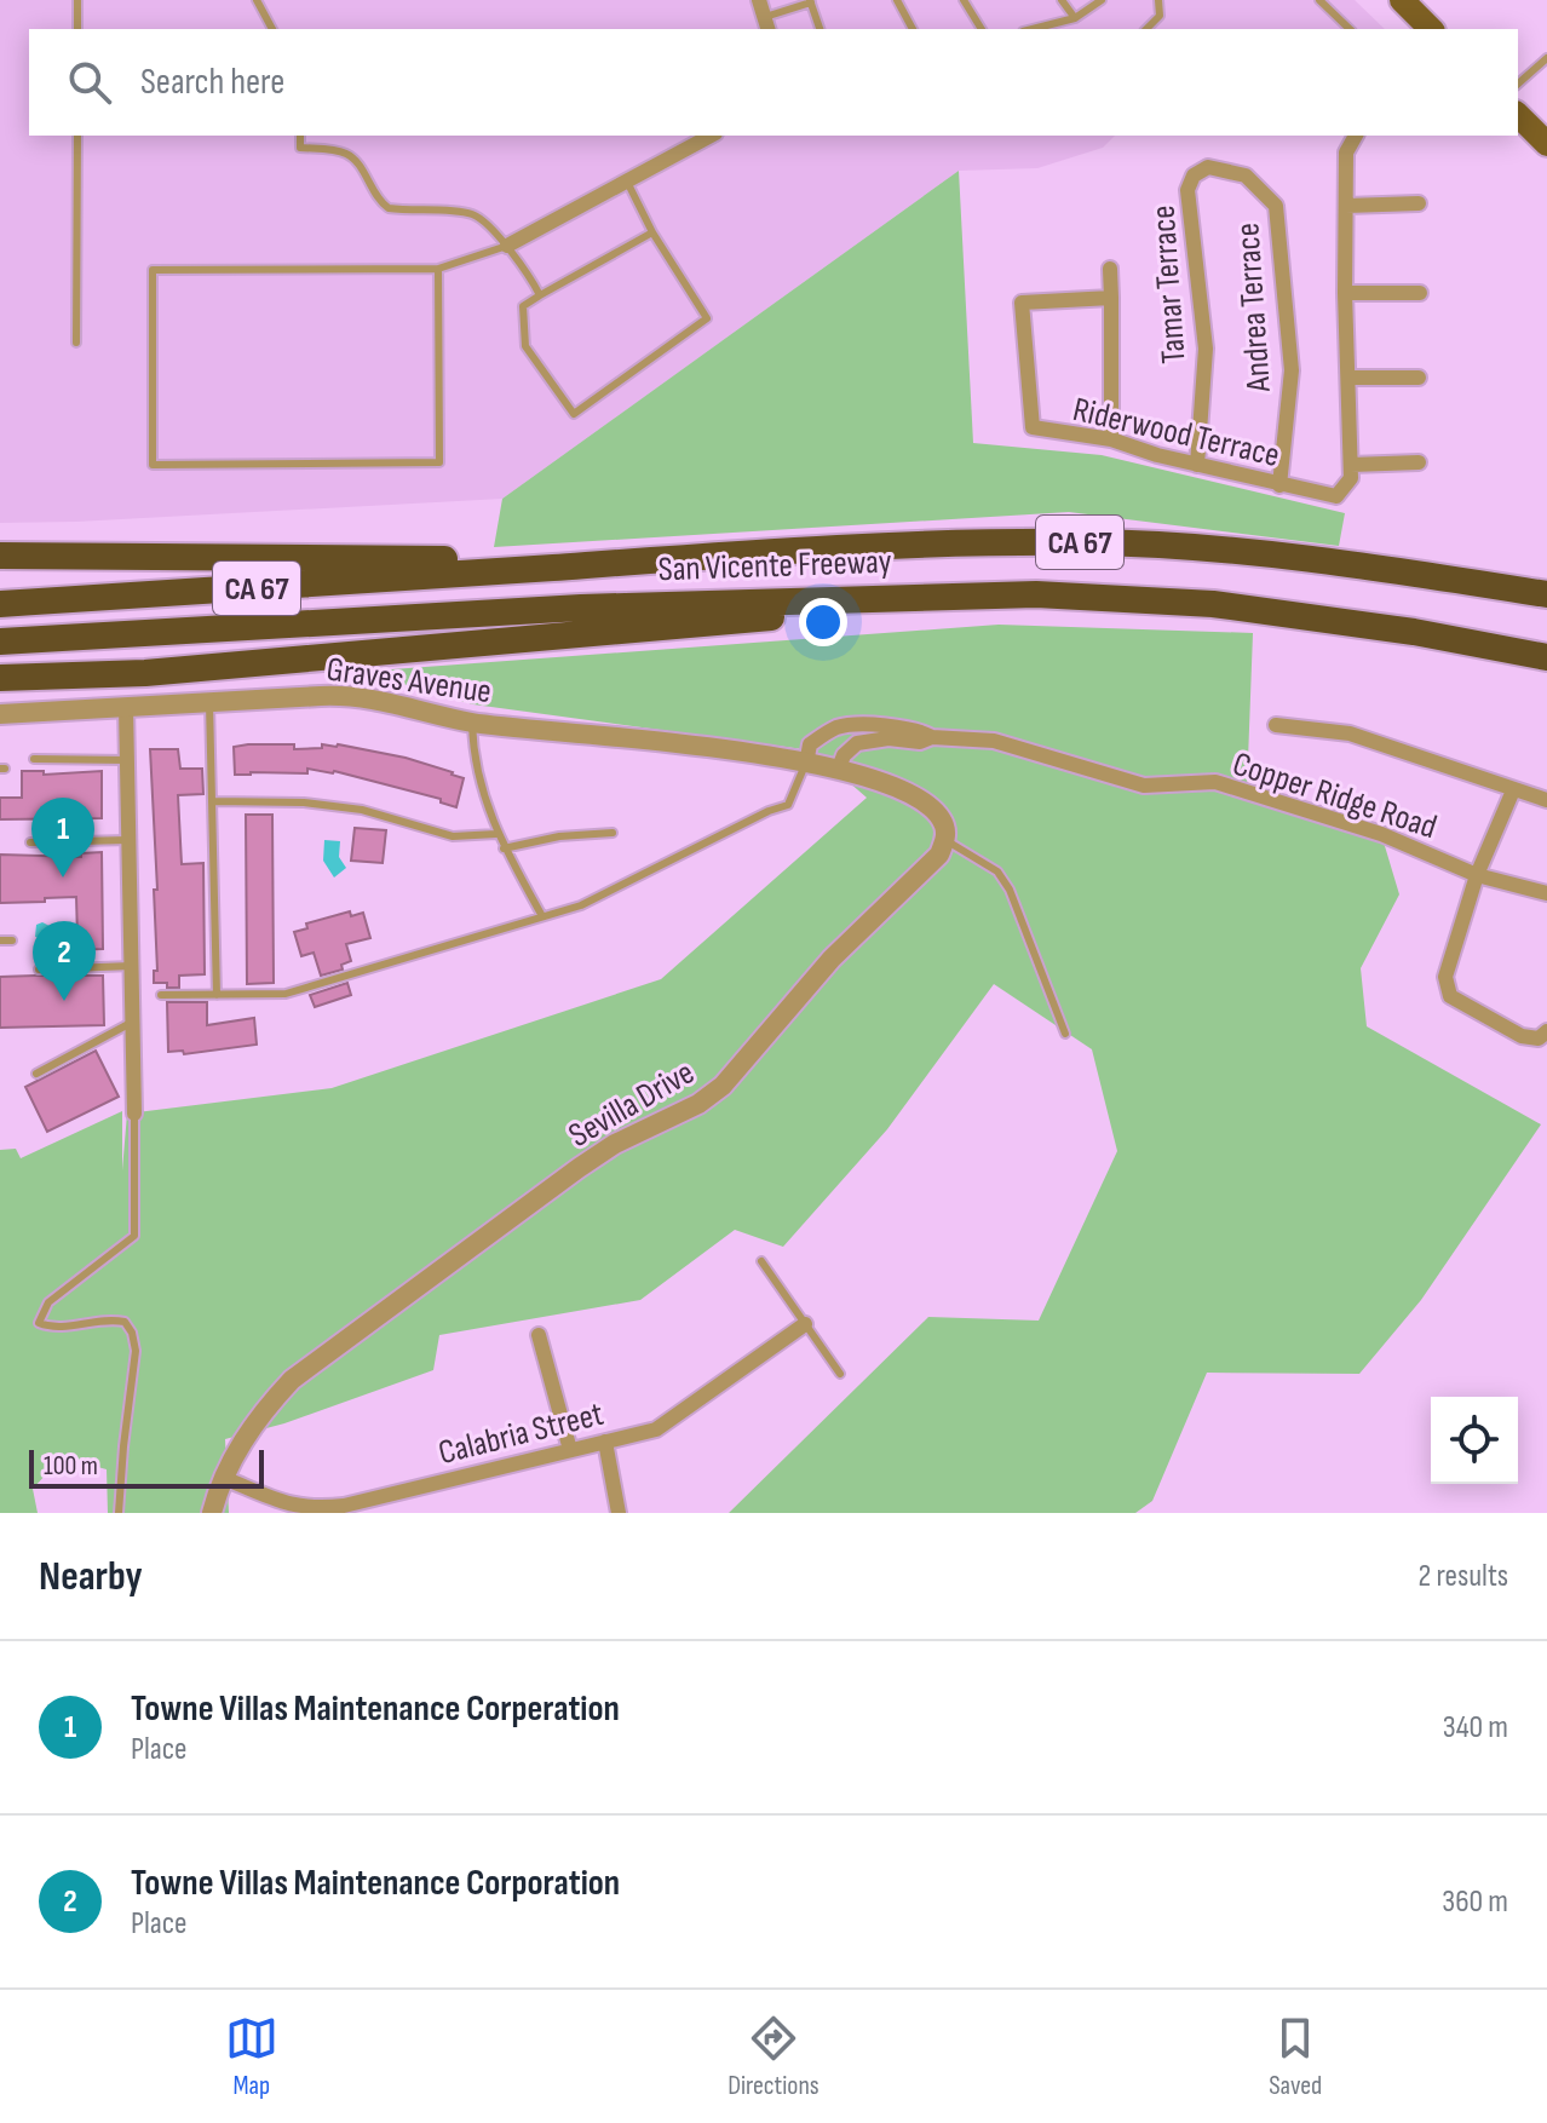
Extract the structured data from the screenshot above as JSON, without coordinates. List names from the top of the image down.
{
  "streets": {
    "highway": ["CA 67", "San Vicente Freeway"],
    "street": [
      "Tamar Terrace",
      "Andrea Terrace",
      "Riderwood Terrace",
      "Graves Avenue",
      "Copper Ridge Road",
      "Sevilla Drive",
      "Calabria Street"
    ]
  },
  "crossings": [
    ["Tamar Terrace", "Andrea Terrace"],
    ["Tamar Terrace", "Riderwood Terrace"],
    ["Andrea Terrace", "Riderwood Terrace"],
    ["Graves Avenue", "Copper Ridge Road"],
    ["Sevilla Drive", "Calabria Street"]
  ],
  "scale_bar": "100 m",
  "page": {
    "search": "Search here",
    "pins": ["1", "2"],
    "scale": "100 m",
    "heading": ["Nearby", "2 results"],
    "list": [
      {
        "mark": "1",
        "name": "Towne Villas Maintenance Corperation",
        "note": "Place",
        "value": "340 m"
      },
      {
        "mark": "2",
        "name": "Towne Villas Maintenance Corporation",
        "note": "Place",
        "value": "360 m"
      }
    ],
    "nav": ["Map", "Directions", "Saved"]
  }
}
